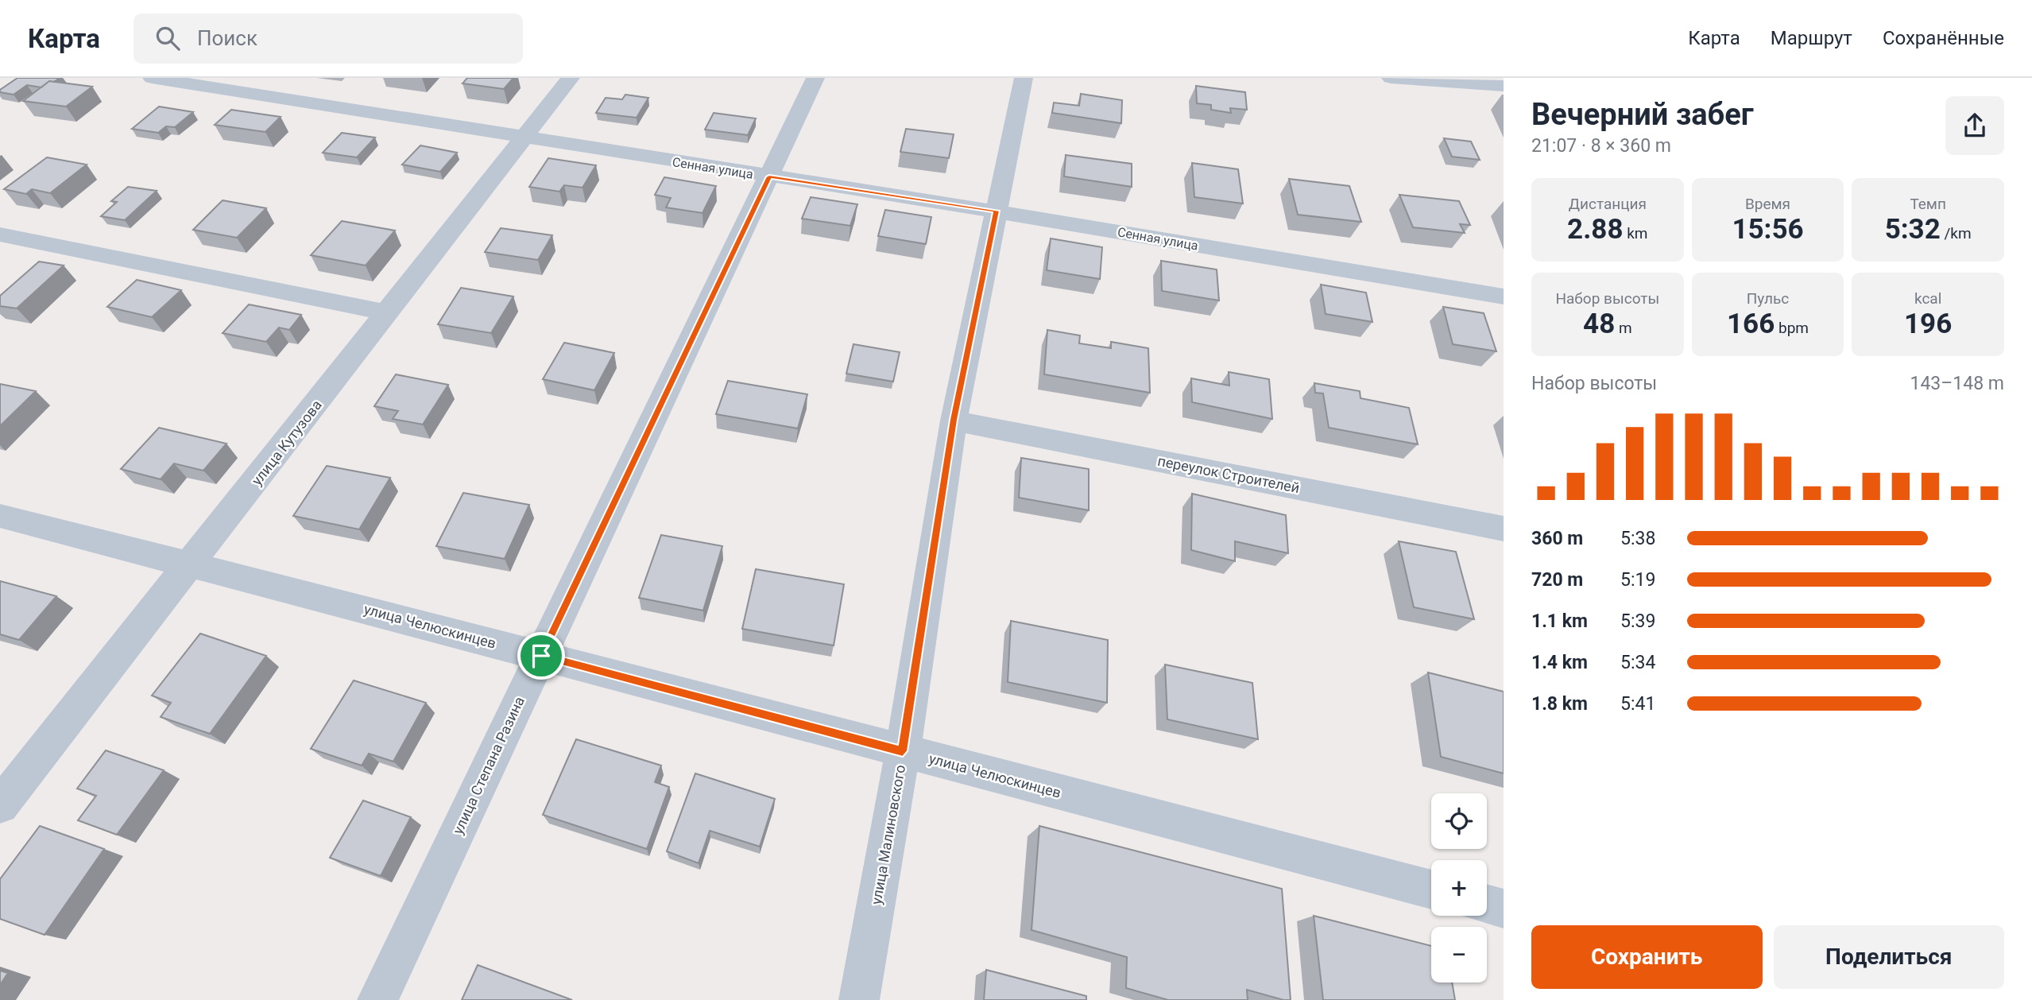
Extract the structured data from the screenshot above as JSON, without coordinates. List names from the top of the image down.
{
  "streets": {
    "street": [
      "Сенная улица",
      "улица Кутузова",
      "переулок Строителей",
      "улица Челюскинцев",
      "улица Степана Разина",
      "улица Малиновского"
    ]
  },
  "crossings": [
    ["Сенная улица", "улица Кутузова"],
    ["Сенная улица", "улица Степана Разина"],
    ["Сенная улица", "улица Малиновского"],
    ["улица Кутузова", "улица Челюскинцев"],
    ["переулок Строителей", "улица Малиновского"],
    ["улица Челюскинцев", "улица Степана Разина"],
    ["улица Челюскинцев", "улица Малиновского"]
  ],
  "page": {
    "header": "Карта",
    "search": "Поиск",
    "nav": ["Карта", "Маршрут", "Сохранённые"],
    "heading": ["Вечерний забег", "21:07 · 8 × 360 m"],
    "stats": [
      ["Дистанция", "2.88 km"],
      ["Время", "15:56"],
      ["Темп", "5:32 /km"],
      ["Набор высоты", "48 m"],
      ["Пульс", "166 bpm"],
      ["kcal", "196"]
    ],
    "chart": ["Набор высоты", "143–148 m"],
    "list": [
      {
        "name": "360 m",
        "note": "5:38"
      },
      {
        "name": "720 m",
        "note": "5:19"
      },
      {
        "name": "1.1 km",
        "note": "5:39"
      },
      {
        "name": "1.4 km",
        "note": "5:34"
      },
      {
        "name": "1.8 km",
        "note": "5:41"
      }
    ],
    "map_buttons": ["+", "−"],
    "buttons": ["Сохранить", "Поделиться"]
  }
}
